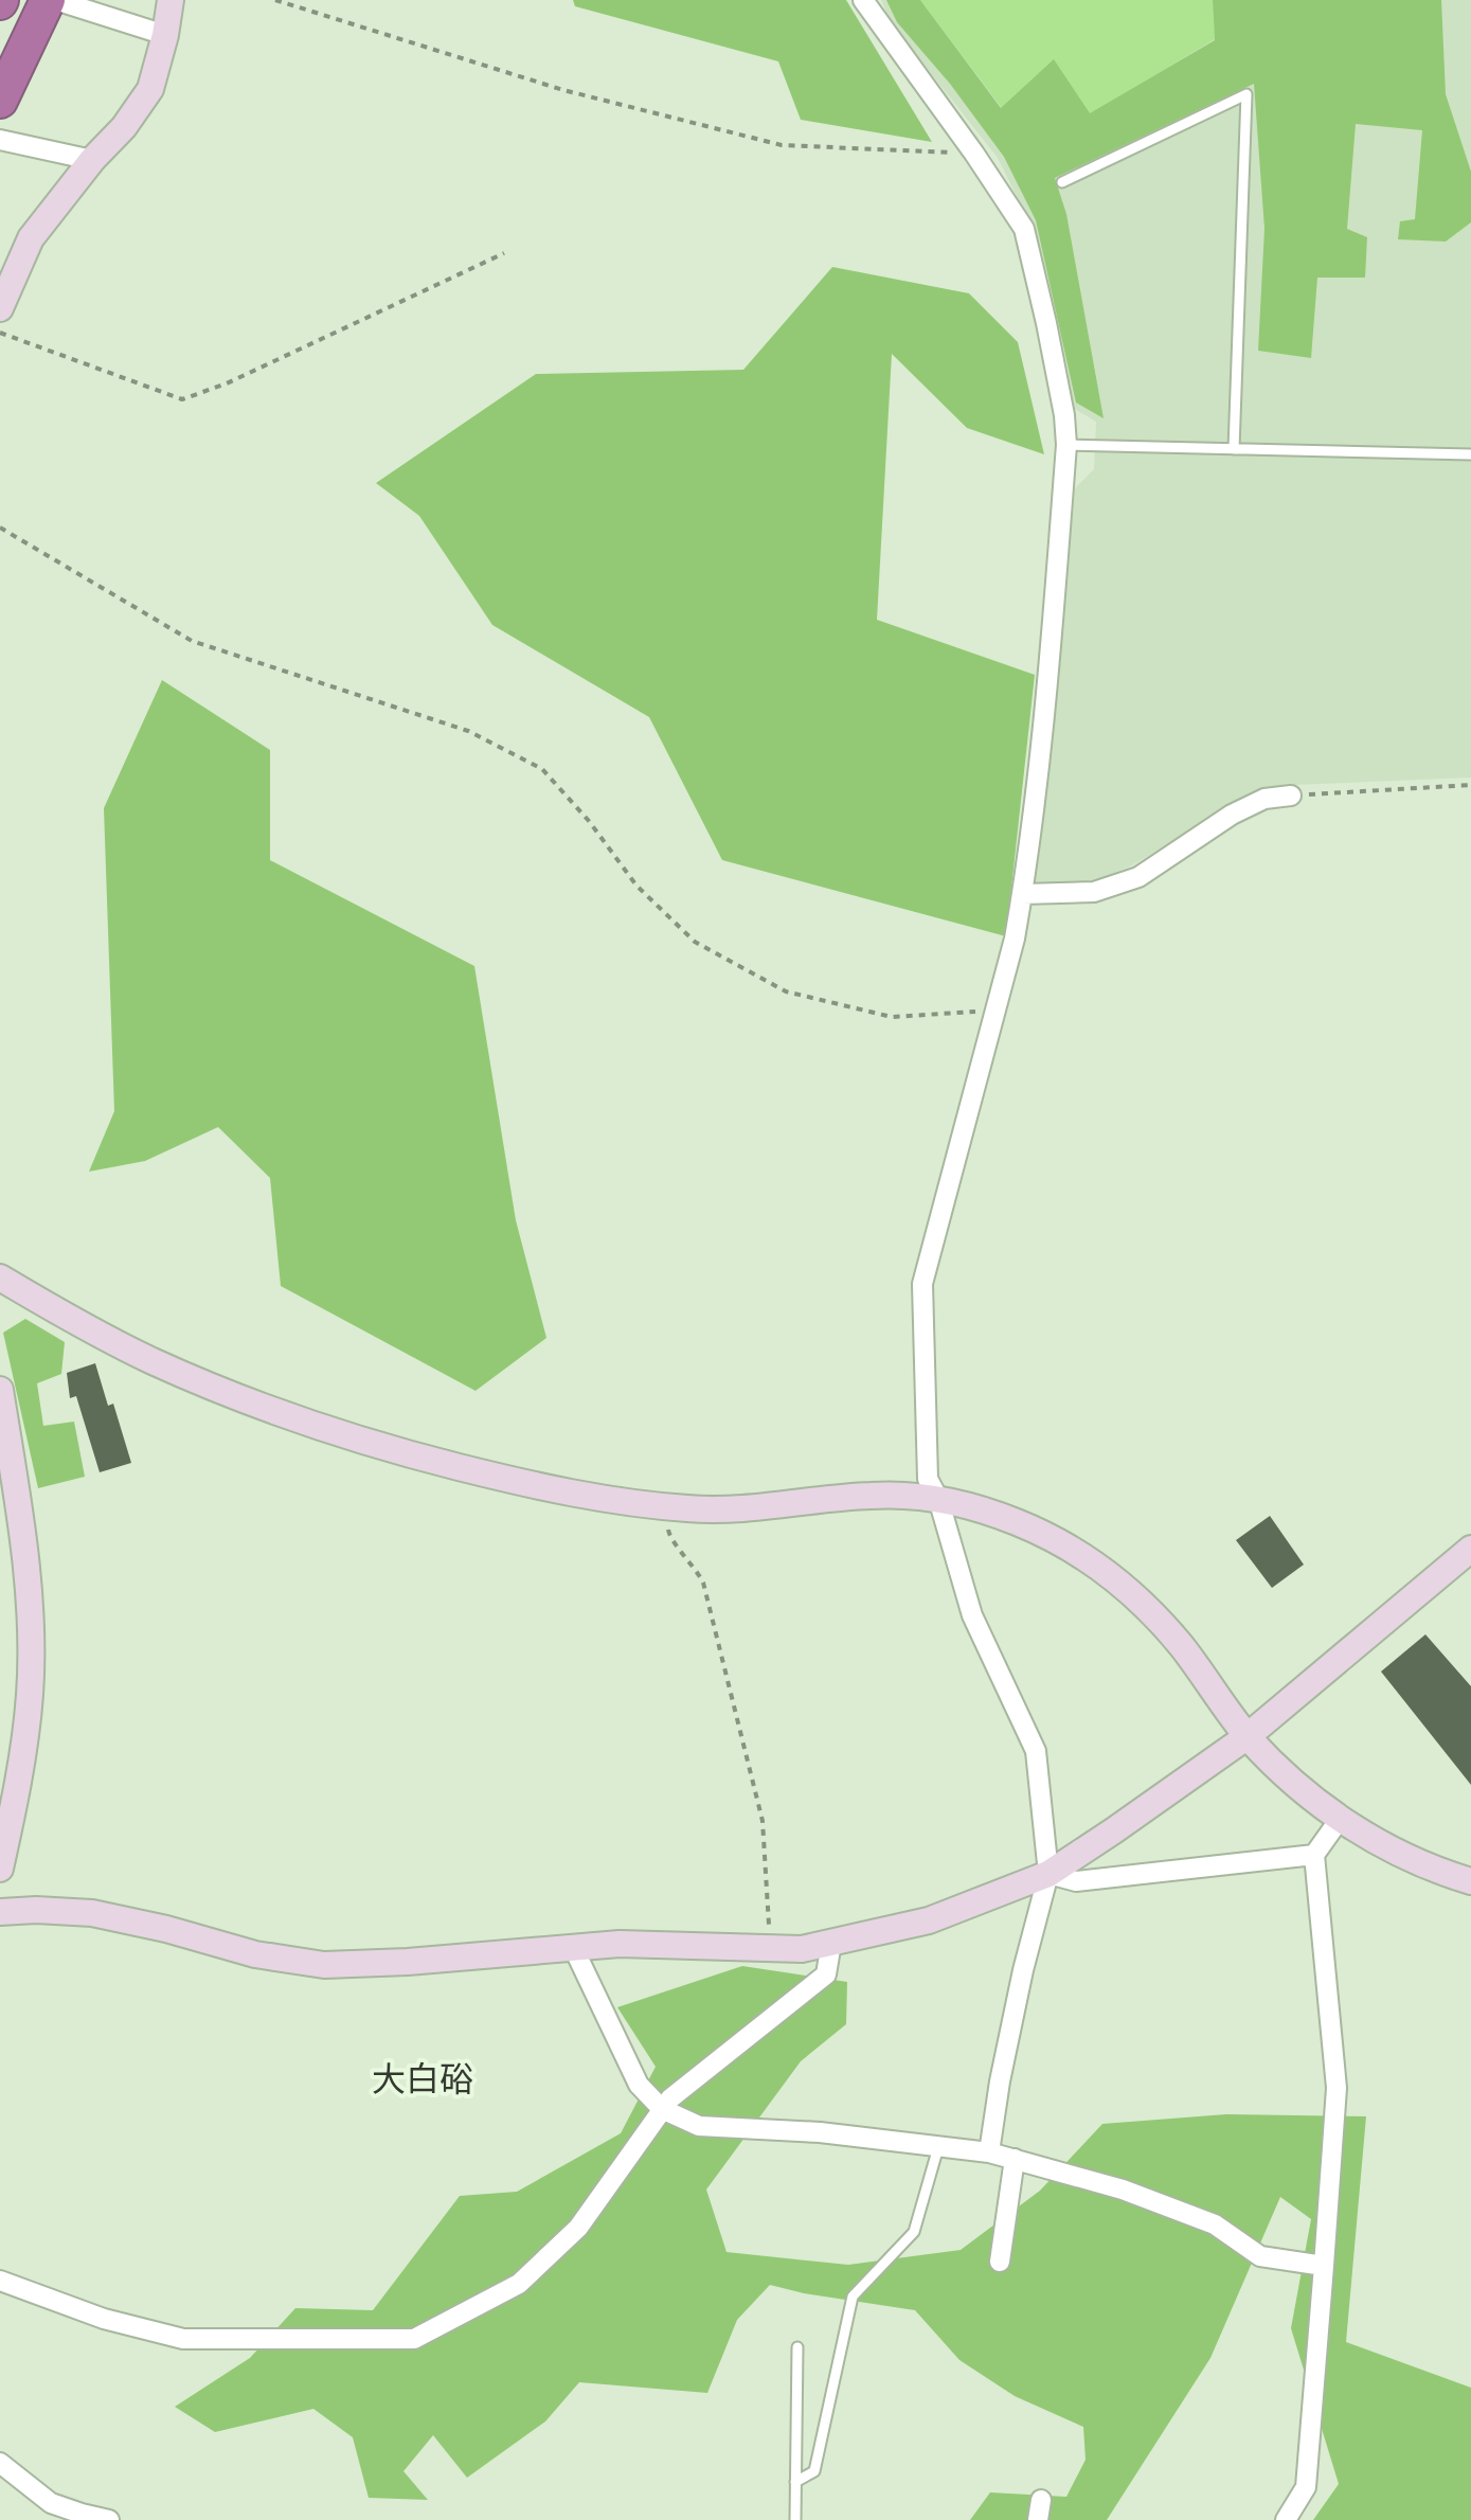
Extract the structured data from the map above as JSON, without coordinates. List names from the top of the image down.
{
  "districts": ["大白硲"]
}
